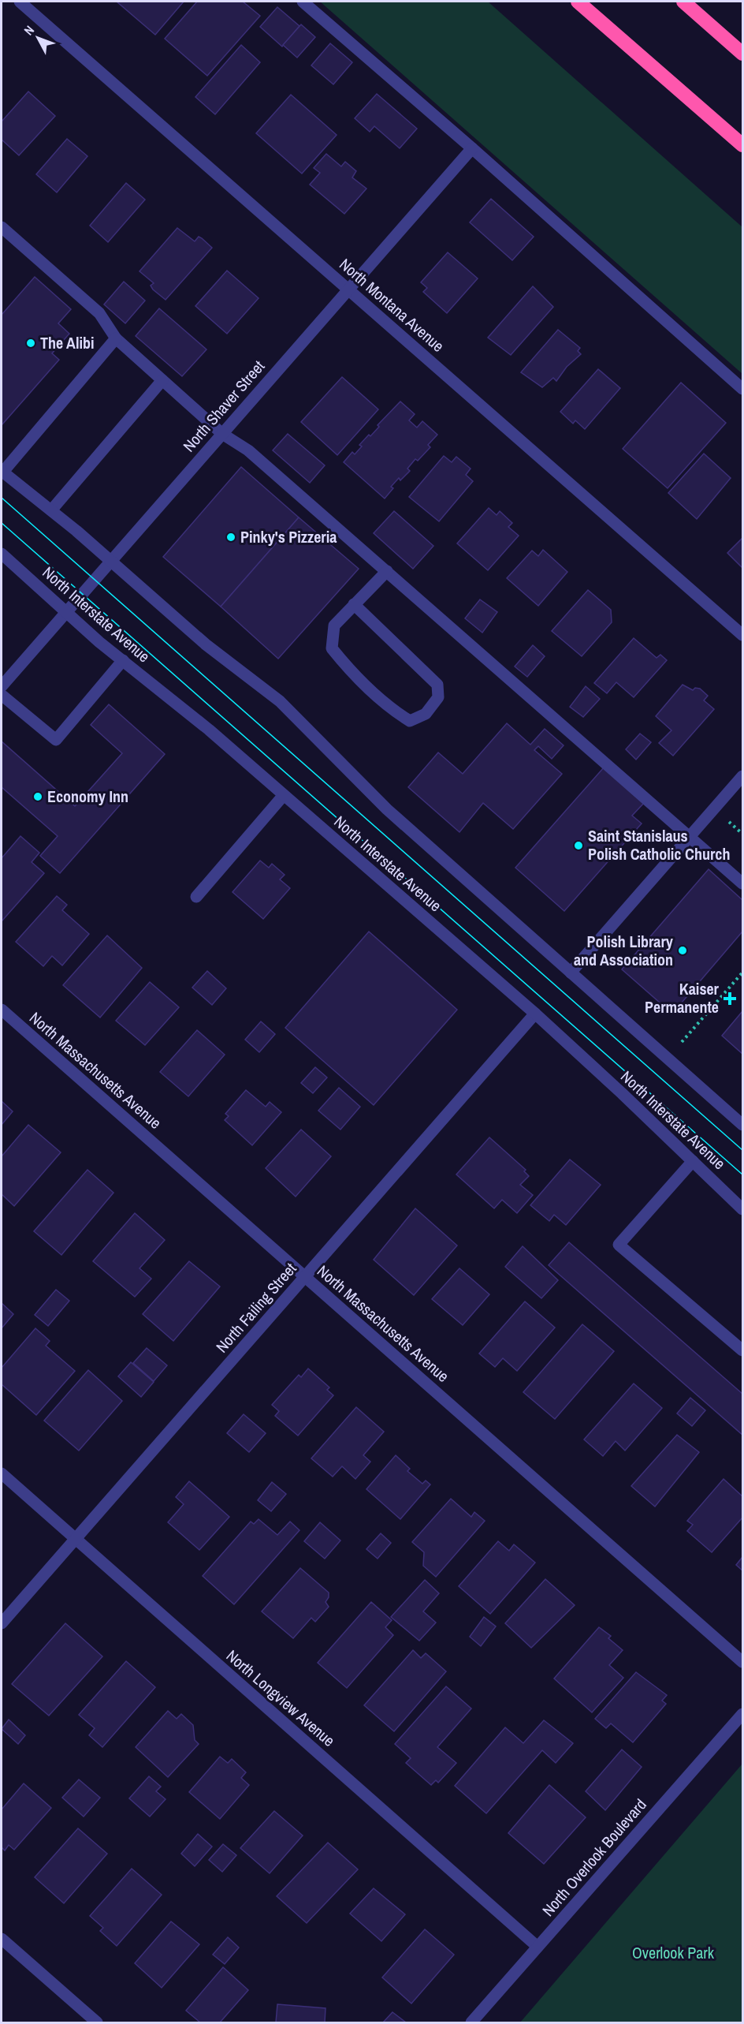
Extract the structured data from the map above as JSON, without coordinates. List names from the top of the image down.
{
  "streets": {
    "street": [
      "North Montana Avenue",
      "North Shaver Street",
      "North Interstate Avenue",
      "North Massachusetts Avenue",
      "North Failing Street",
      "North Longview Avenue",
      "North Overlook Boulevard"
    ]
  },
  "crossings": [
    ["North Montana Avenue", "North Shaver Street"],
    ["North Shaver Street", "North Interstate Avenue"],
    ["North Interstate Avenue", "North Failing Street"],
    ["North Massachusetts Avenue", "North Failing Street"],
    ["North Failing Street", "North Longview Avenue"],
    ["North Longview Avenue", "North Overlook Boulevard"]
  ],
  "parks": ["Overlook Park"],
  "places": {
    "other": [
      "The Alibi",
      "Pinky's Pizzeria",
      "Economy Inn",
      "Saint Stanislaus Polish Catholic Church",
      "Polish Library and Association"
    ],
    "health": ["Kaiser Permanente"]
  },
  "north": "top left"
}
